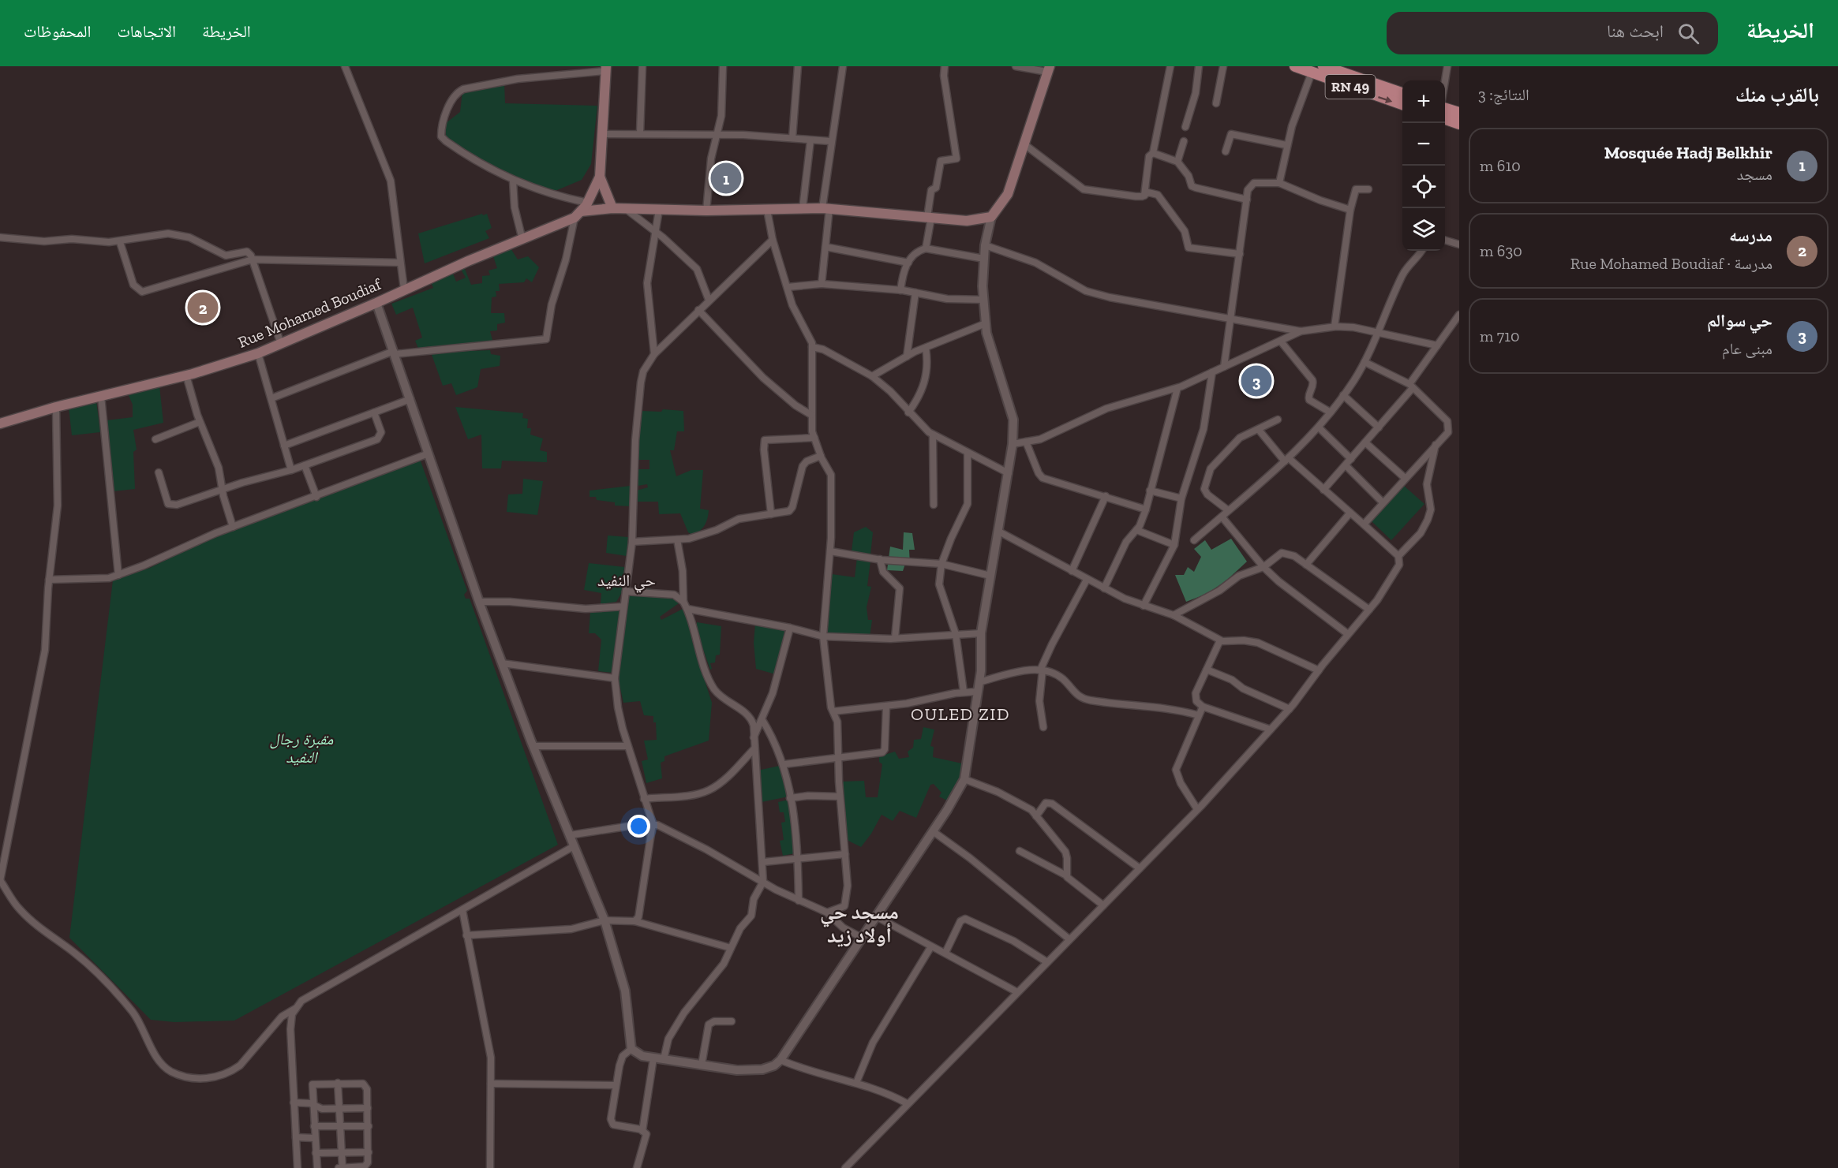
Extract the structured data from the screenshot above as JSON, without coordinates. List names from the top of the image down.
{
  "streets": {
    "main road": ["RN 49", "Rue Mohamed Boudiaf"]
  },
  "districts": ["حي النفيد", "OULED ZID", "مسجد حي أولاد زيد"],
  "parks": ["مقبرة رجال النفيد"],
  "page": {
    "header": "الخريطة",
    "search": "ابحث هنا",
    "nav": ["الخريطة", "الاتجاهات", "المحفوظات"],
    "heading": ["بالقرب منك", "النتائج: 3"],
    "map_buttons": ["+", "−"],
    "list": [
      {
        "mark": "1",
        "name": "Mosquée Hadj Belkhir",
        "note": "مسجد",
        "value": "610 m"
      },
      {
        "mark": "2",
        "name": "مدرسه",
        "note": "مدرسة · Rue Mohamed Boudiaf",
        "value": "630 m"
      },
      {
        "mark": "3",
        "name": "حي سوالم",
        "note": "مبنى عام",
        "value": "710 m"
      }
    ],
    "pins": ["1", "2", "3"]
  }
}
